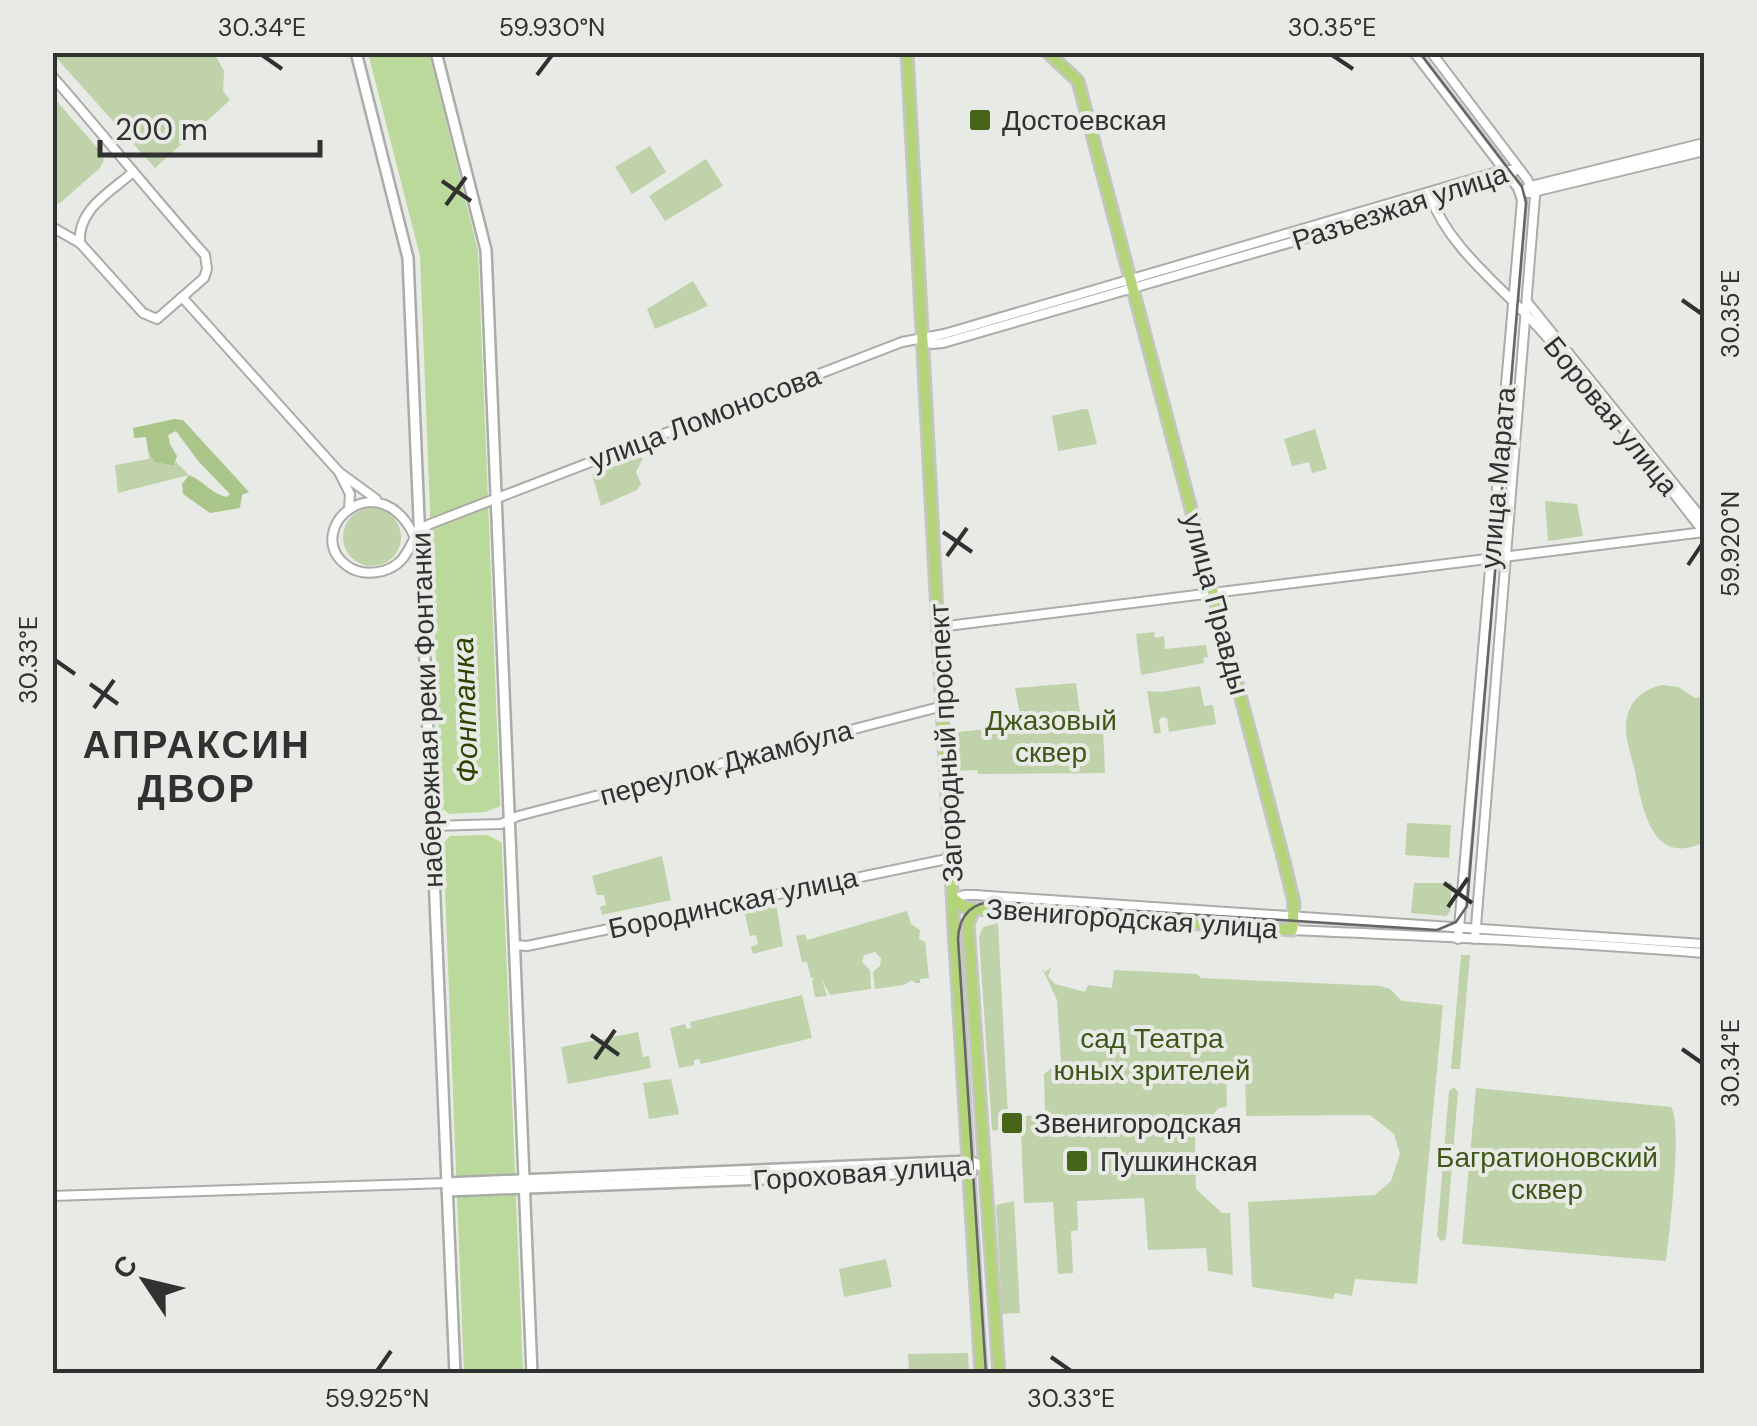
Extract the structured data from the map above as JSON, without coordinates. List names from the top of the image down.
{
  "streets": {
    "main road": [
      "улица Правды",
      "набережная реки Фонтанки",
      "Загородный проспект",
      "Звенигородская улица",
      "Гороховая улица"
    ],
    "street": [
      "Разъезжая улица",
      "Боровая улица",
      "улица Ломоносова",
      "улица Марата",
      "переулок Джамбула",
      "Бородинская улица"
    ]
  },
  "crossings": [
    ["Разъезжая улица", "Боровая улица"],
    ["Разъезжая улица", "улица Ломоносова"],
    ["Разъезжая улица", "улица Марата"],
    ["Разъезжая улица", "улица Правды"],
    ["Разъезжая улица", "Загородный проспект"],
    ["Боровая улица", "улица Марата"],
    ["улица Ломоносова", "набережная реки Фонтанки"],
    ["улица Ломоносова", "Загородный проспект"],
    ["улица Марата", "Звенигородская улица"],
    ["улица Правды", "Звенигородская улица"],
    ["набережная реки Фонтанки", "переулок Джамбула"],
    ["набережная реки Фонтанки", "Гороховая улица"],
    ["Загородный проспект", "переулок Джамбула"],
    ["Загородный проспект", "Бородинская улица"],
    ["Загородный проспект", "Звенигородская улица"],
    ["Загородный проспект", "Гороховая улица"]
  ],
  "districts": ["АПРАКСИН ДВОР"],
  "water": ["Фонтанка"],
  "parks": ["Джазовый сквер", "сад Театра юных зрителей", "Багратионовский сквер"],
  "places": {
    "transit": ["Достоевская", "Звенигородская", "Пушкинская"]
  },
  "scale_bar": "200 m",
  "north": "top left",
  "coordinates": [
    "30.34°E",
    "59.930°N",
    "30.35°E",
    "59.920°N",
    "30.33°E",
    "59.925°N"
  ]
}
